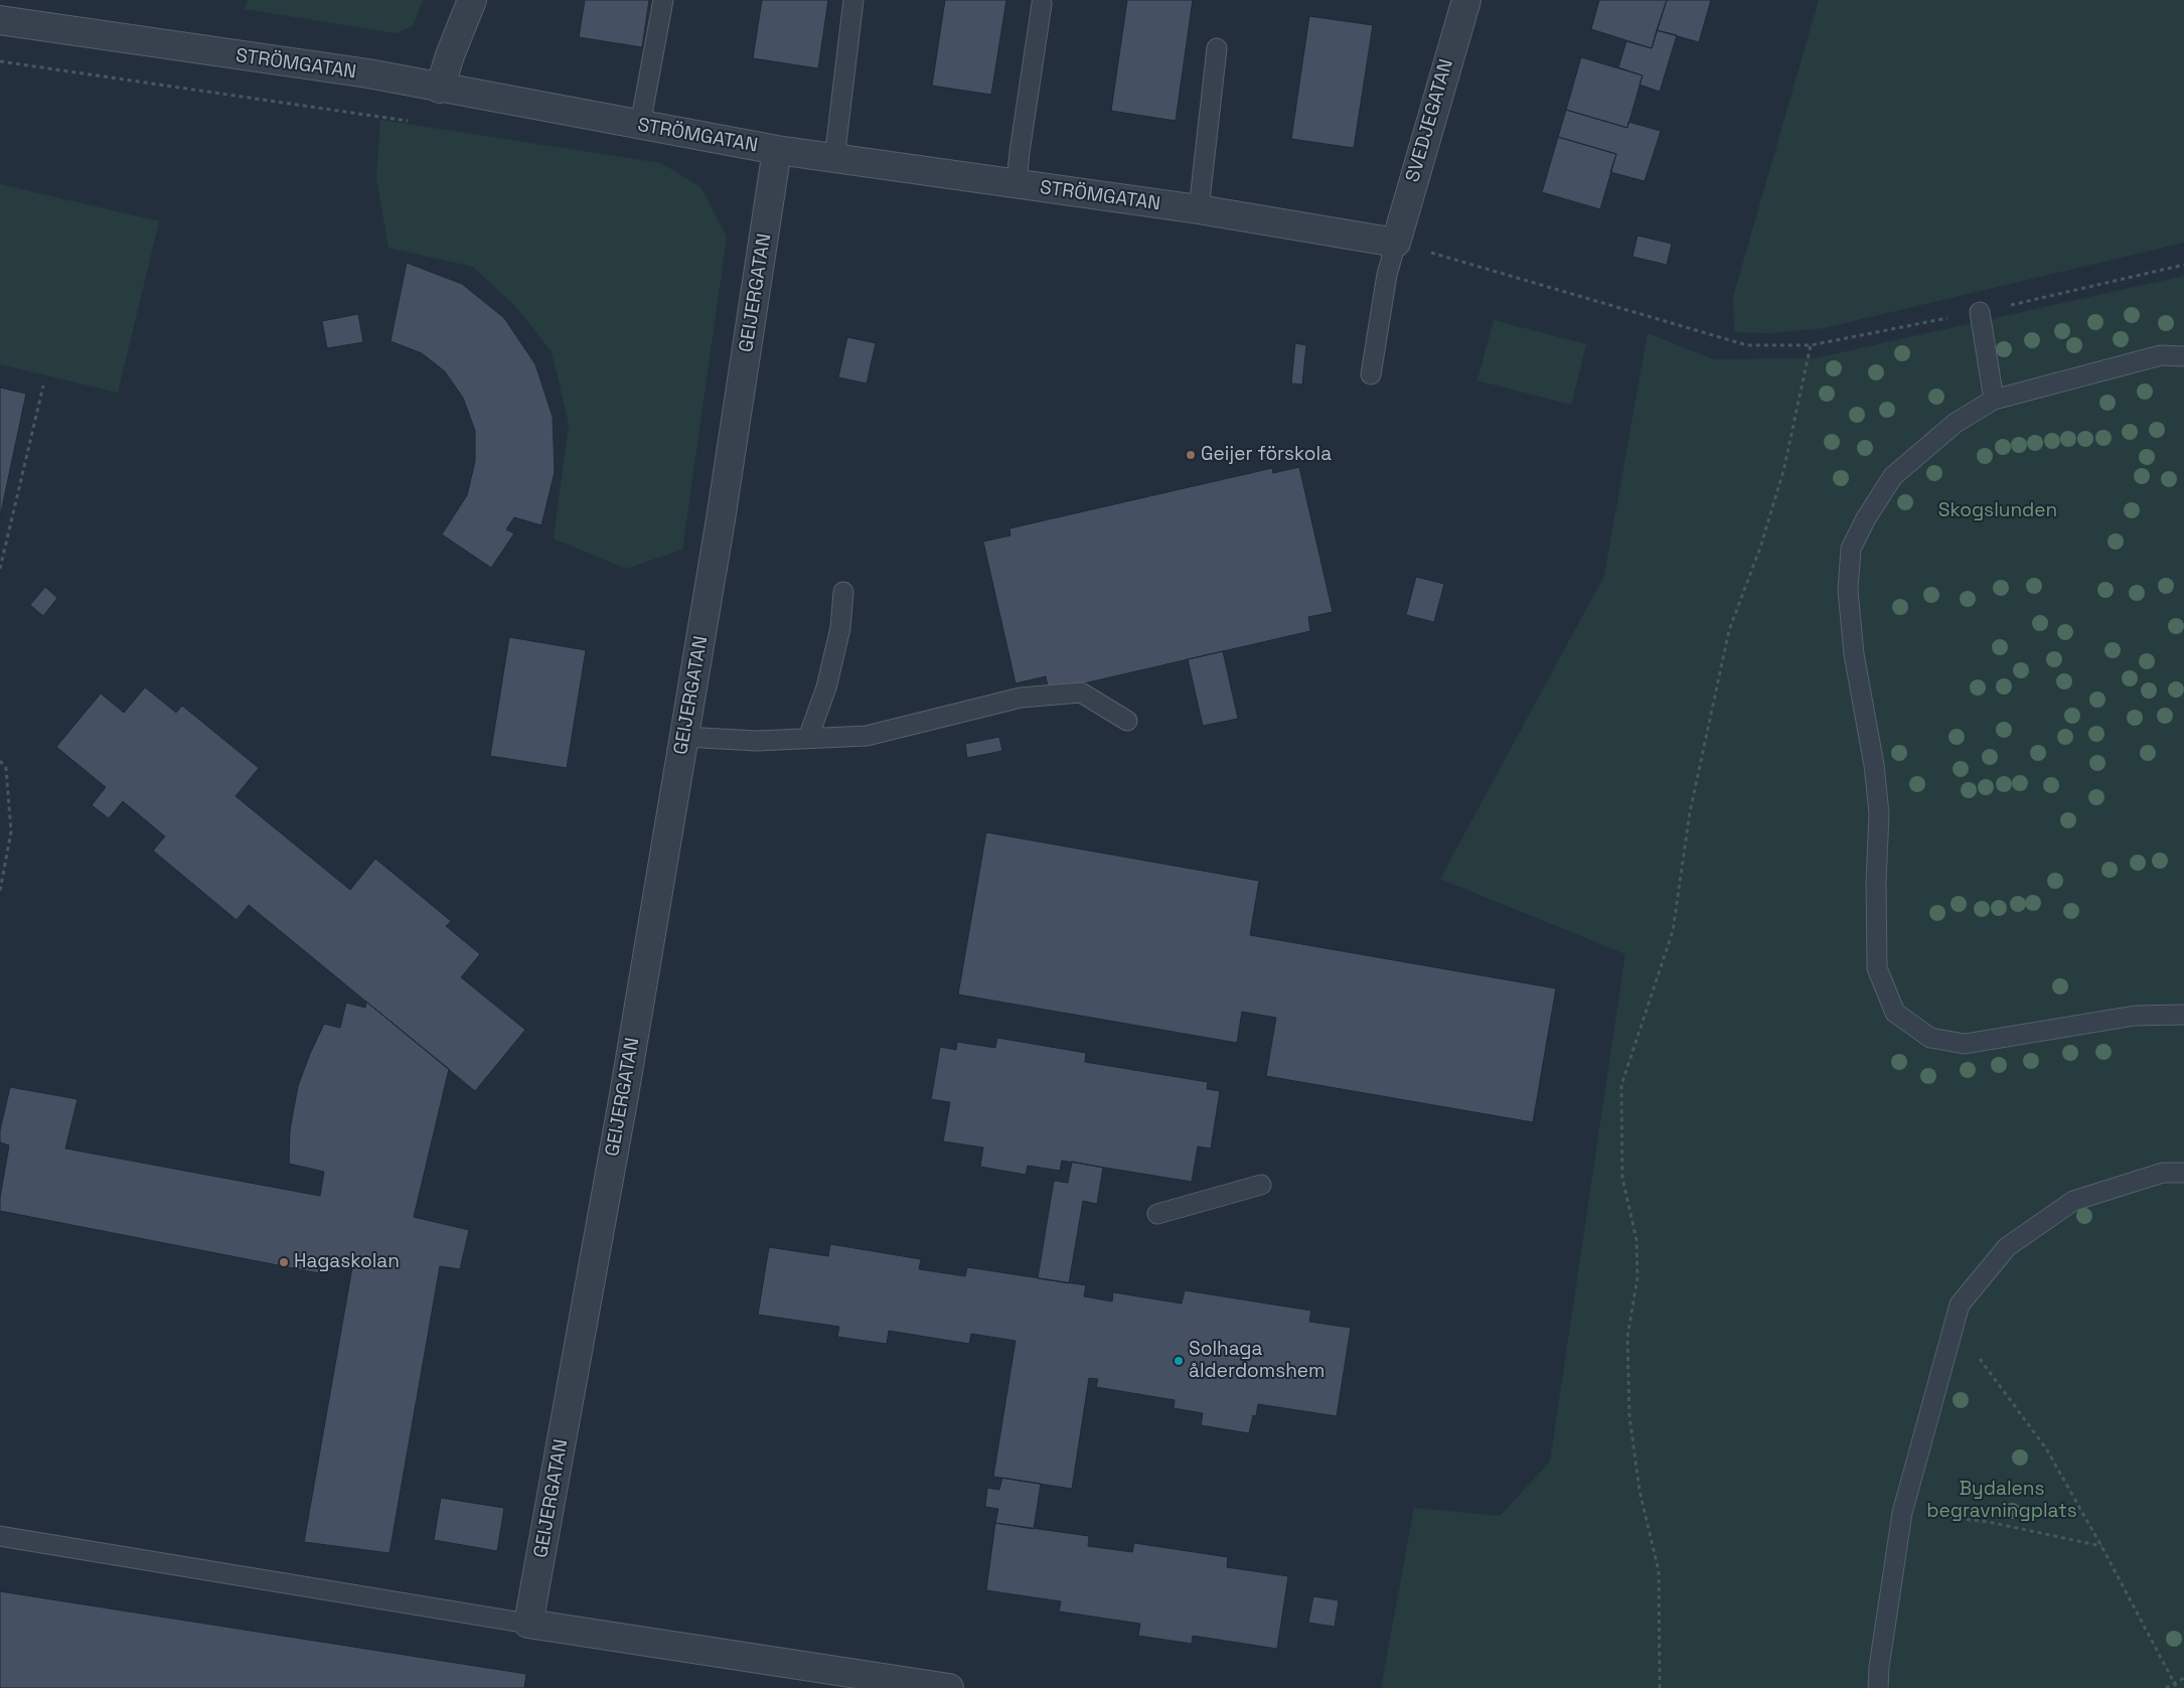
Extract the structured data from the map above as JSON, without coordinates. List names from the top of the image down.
{
  "streets": {
    "street": ["STRÖMGATAN", "SVEDJEGATAN", "GEIJERGATAN"]
  },
  "crossings": [
    ["STRÖMGATAN", "SVEDJEGATAN"],
    ["STRÖMGATAN", "GEIJERGATAN"]
  ],
  "parks": ["Skogslunden", "Bydalens begravningplats"],
  "places": ["Geijer förskola", "Hagaskolan", "Solhaga ålderdomshem"]
}
